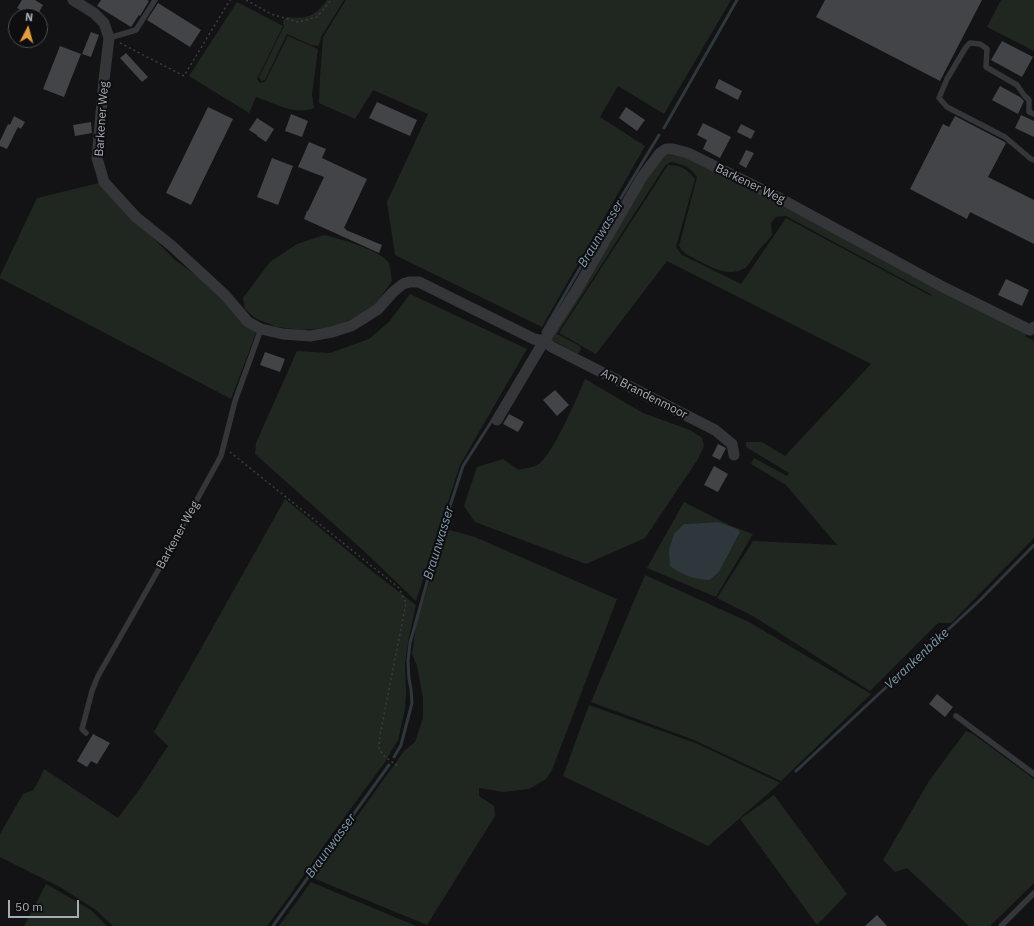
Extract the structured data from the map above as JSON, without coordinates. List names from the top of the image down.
{
  "streets": {
    "street": ["Barkener Weg", "Am Brandenmoor"]
  },
  "crossings": [
    ["Barkener Weg", "Am Brandenmoor"]
  ],
  "water": ["Braunwasser", "Verankenbäke"],
  "scale_bar": "50 m",
  "north": "top"
}
